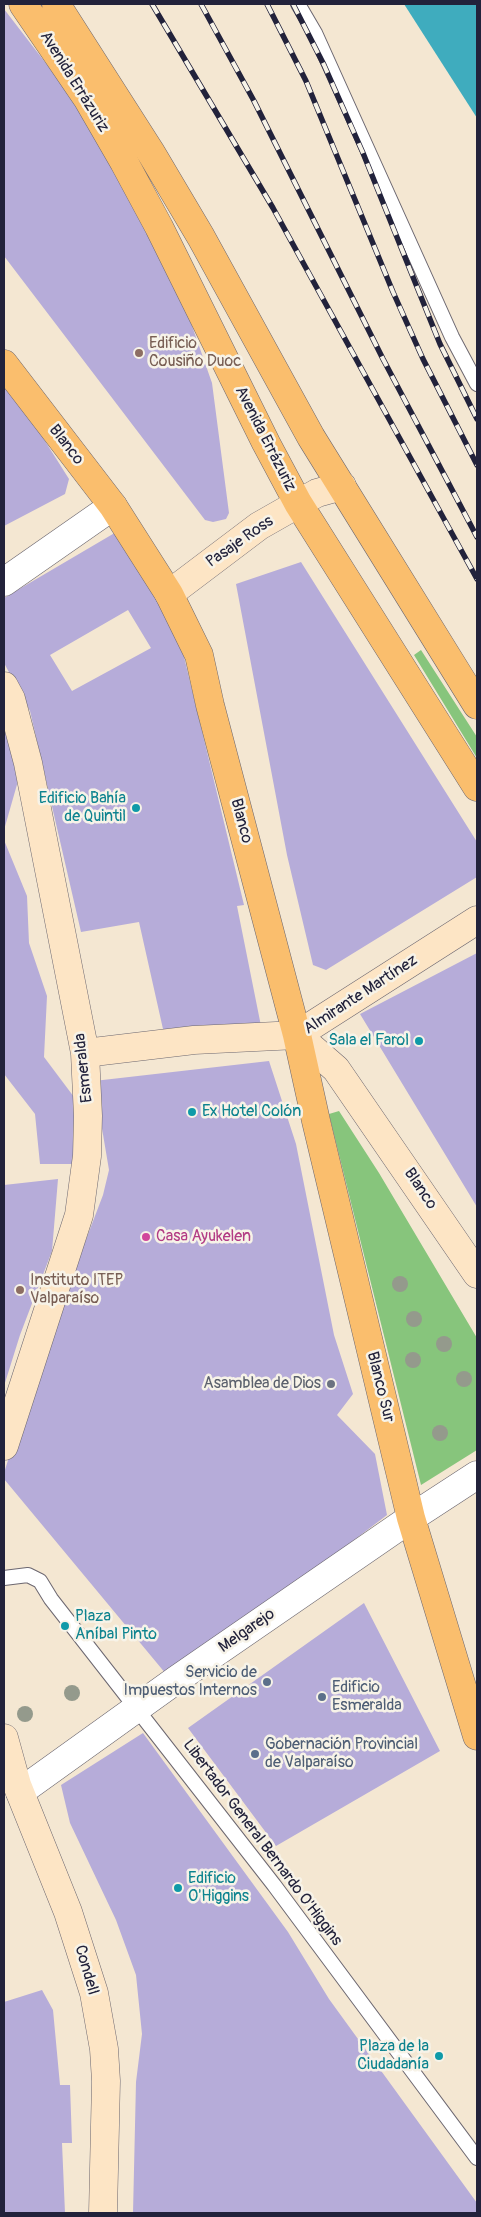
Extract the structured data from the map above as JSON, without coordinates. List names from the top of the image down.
{
  "streets": {
    "main road": [
      "Avenida Errázuriz",
      "Blanco",
      "Pasaje Ross",
      "Almirante Martínez",
      "Esmeralda",
      "Blanco Sur",
      "Condell"
    ],
    "street": ["Melgarejo"],
    "lane": ["Libertador General Bernardo O'Higgins"]
  },
  "crossings": [
    ["Avenida Errázuriz", "Pasaje Ross"],
    ["Blanco", "Pasaje Ross"],
    ["Blanco", "Almirante Martínez"],
    ["Blanco", "Blanco Sur"],
    ["Almirante Martínez", "Esmeralda"],
    ["Almirante Martínez", "Blanco Sur"],
    ["Blanco Sur", "Melgarejo"],
    ["Melgarejo", "Libertador General Bernardo O'Higgins"],
    ["Melgarejo", "Condell"]
  ],
  "places": [
    "Edificio Cousiño Duoc",
    "Edificio Bahía de Quintil",
    "Sala el Farol",
    "Ex Hotel Colón",
    "Casa Ayukelen",
    "Instituto ITEP Valparaíso",
    "Asamblea de Dios",
    "Plaza Aníbal Pinto",
    "Servicio de Impuestos Internos",
    "Edificio Esmeralda",
    "Gobernación Provincial de Valparaíso",
    "Edificio O'Higgins",
    "Plaza de la Ciudadanía"
  ]
}
